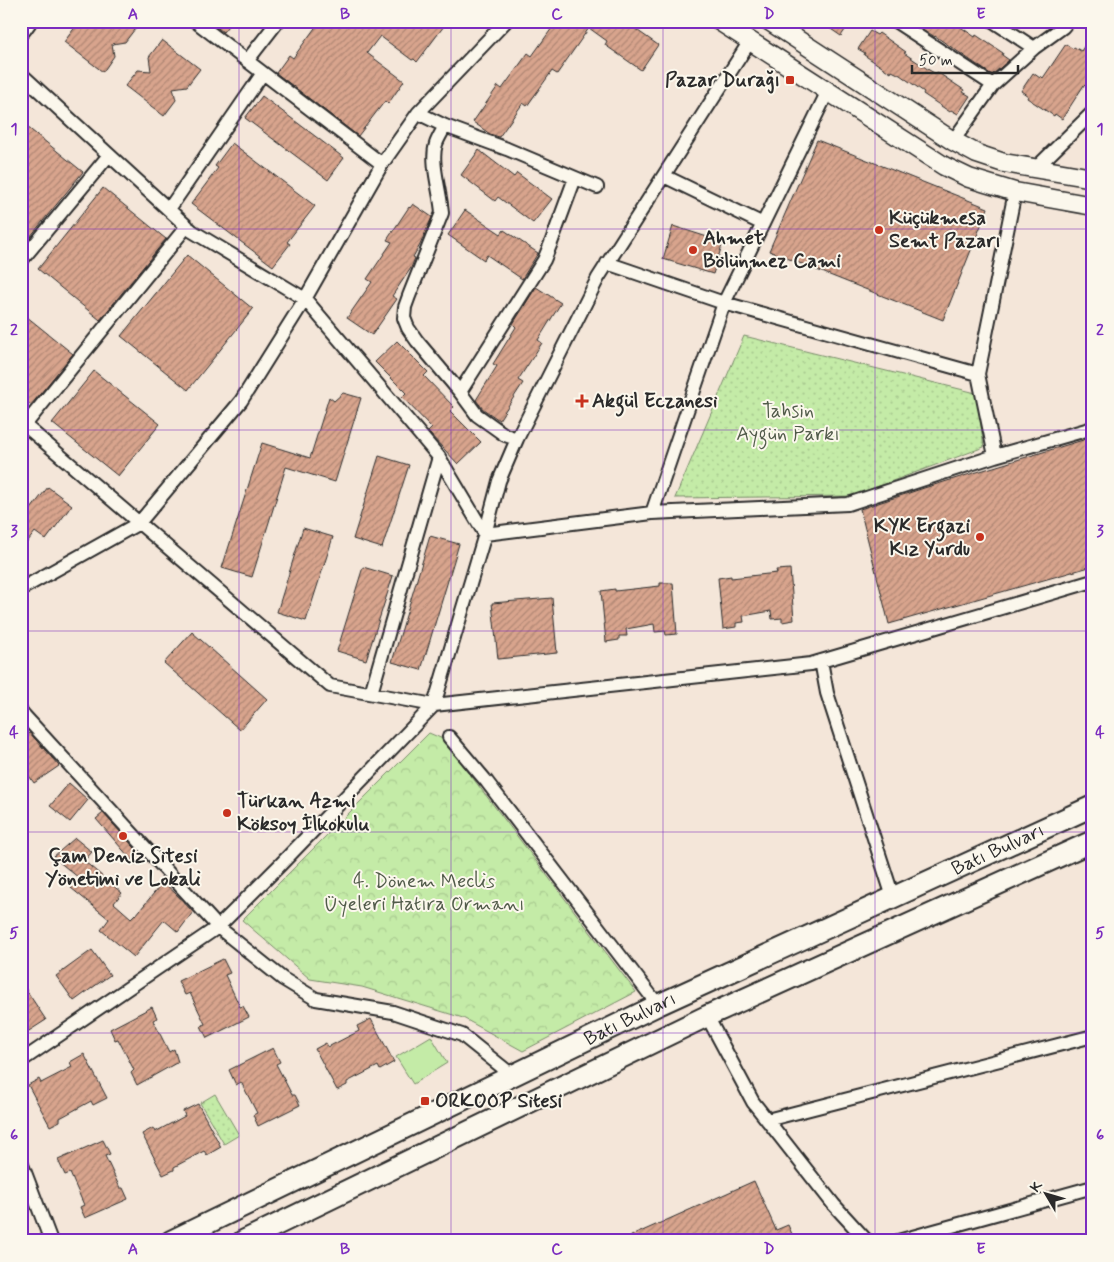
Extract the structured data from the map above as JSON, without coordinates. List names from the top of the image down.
{
  "streets": {
    "main road": ["Batı Bulvarı"]
  },
  "parks": ["Tahsin Aygün Parkı", "4. Dönem Meclis Üyeleri Hatıra Ormanı"],
  "places": {
    "transit": ["Pazar Durağı", "ORKOOP Sitesi"],
    "other": [
      "Küçükmesa Semt Pazarı",
      "Ahmet Bölünmez Cami",
      "KYK Ergazi Kız Yurdu",
      "Türkan Azmi Köksoy İlkokulu",
      "Çam Deniz Sitesi Yönetimi ve Lokali"
    ],
    "health": ["Akgül Eczanesi"]
  },
  "scale_bar": "50 m",
  "north": "top left",
  "grid": {
    "columns": [
      "A",
      "B",
      "C",
      "D",
      "E"
    ],
    "rows": [
      "1",
      "2",
      "3",
      "4",
      "5",
      "6"
    ]
  }
}
